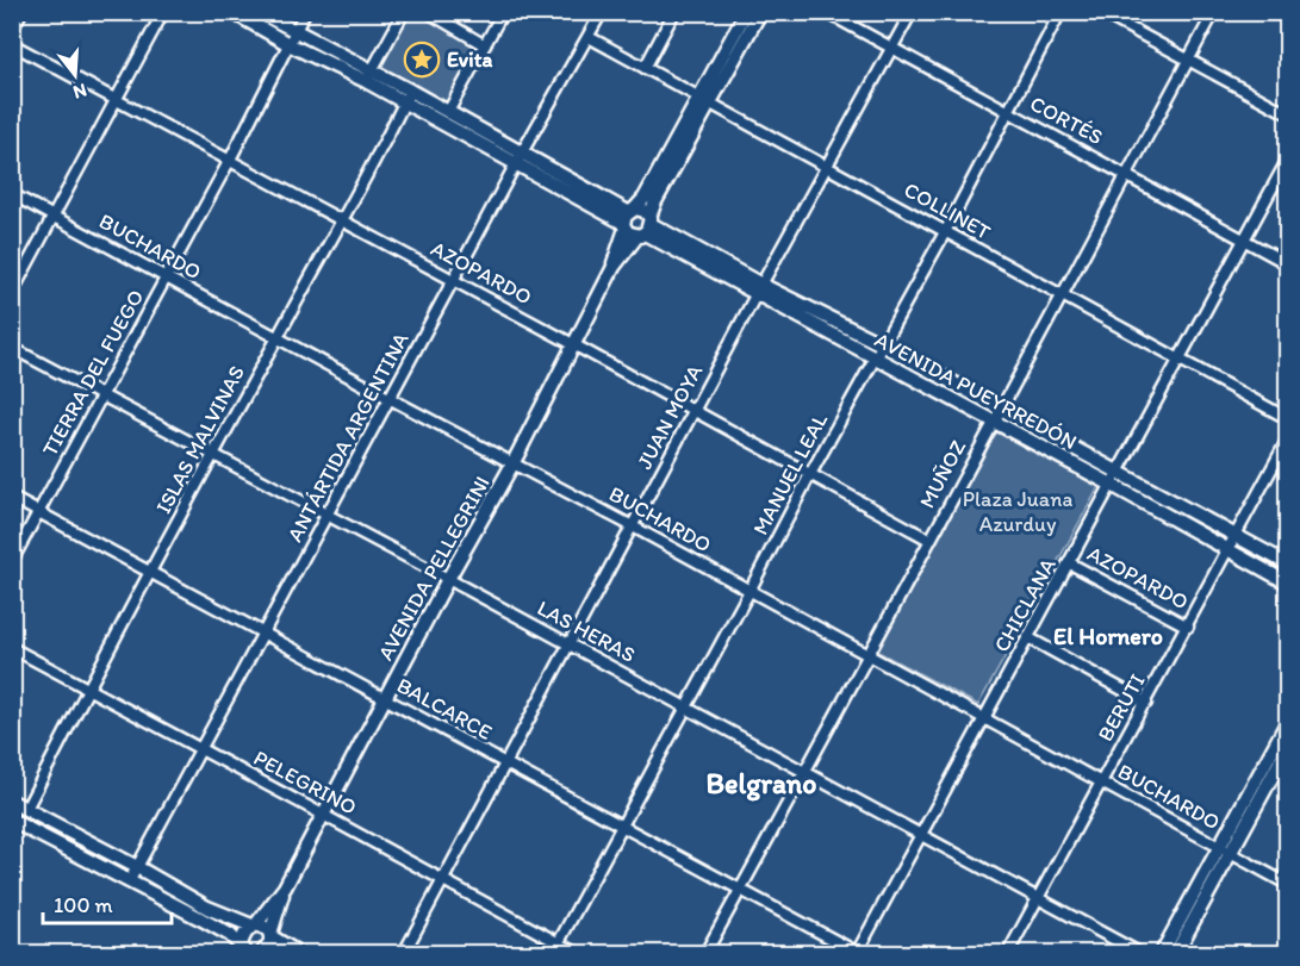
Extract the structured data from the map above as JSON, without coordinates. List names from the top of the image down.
{
  "streets": {
    "main road": ["AVENIDA PUEYRREDÓN", "AVENIDA PELLEGRINI"],
    "street": [
      "CORTÉS",
      "COLLINET",
      "BUCHARDO",
      "AZOPARDO",
      "TIERRA DEL FUEGO",
      "JUAN MOYA",
      "ANTÁRTIDA ARGENTINA",
      "ISLAS MALVINAS",
      "MANUEL LEAL",
      "MUÑOZ",
      "CHICLANA",
      "LAS HERAS",
      "BERUTI",
      "BALCARCE",
      "PELEGRINO"
    ]
  },
  "crossings": [
    ["CORTÉS", "JUAN MOYA"],
    ["CORTÉS", "MANUEL LEAL"],
    ["CORTÉS", "MUÑOZ"],
    ["CORTÉS", "CHICLANA"],
    ["COLLINET", "JUAN MOYA"],
    ["COLLINET", "ANTÁRTIDA ARGENTINA"],
    ["COLLINET", "MANUEL LEAL"],
    ["COLLINET", "MUÑOZ"],
    ["COLLINET", "AVENIDA PELLEGRINI"],
    ["COLLINET", "CHICLANA"],
    ["BUCHARDO", "TIERRA DEL FUEGO"],
    ["BUCHARDO", "JUAN MOYA"],
    ["BUCHARDO", "ANTÁRTIDA ARGENTINA"],
    ["BUCHARDO", "ISLAS MALVINAS"],
    ["BUCHARDO", "MANUEL LEAL"],
    ["BUCHARDO", "MUÑOZ"],
    ["BUCHARDO", "AVENIDA PELLEGRINI"],
    ["BUCHARDO", "CHICLANA"],
    ["BUCHARDO", "BERUTI"],
    ["AZOPARDO", "TIERRA DEL FUEGO"],
    ["AZOPARDO", "JUAN MOYA"],
    ["AZOPARDO", "ANTÁRTIDA ARGENTINA"],
    ["AZOPARDO", "ISLAS MALVINAS"],
    ["AZOPARDO", "MANUEL LEAL"],
    ["AZOPARDO", "MUÑOZ"],
    ["AZOPARDO", "AVENIDA PELLEGRINI"],
    ["AZOPARDO", "CHICLANA"],
    ["AZOPARDO", "BERUTI"],
    ["TIERRA DEL FUEGO", "LAS HERAS"],
    ["TIERRA DEL FUEGO", "BALCARCE"],
    ["AVENIDA PUEYRREDÓN", "JUAN MOYA"],
    ["AVENIDA PUEYRREDÓN", "MANUEL LEAL"],
    ["AVENIDA PUEYRREDÓN", "MUÑOZ"],
    ["AVENIDA PUEYRREDÓN", "AVENIDA PELLEGRINI"],
    ["AVENIDA PUEYRREDÓN", "CHICLANA"],
    ["AVENIDA PUEYRREDÓN", "BERUTI"],
    ["JUAN MOYA", "LAS HERAS"],
    ["JUAN MOYA", "BALCARCE"],
    ["JUAN MOYA", "PELEGRINO"],
    ["ANTÁRTIDA ARGENTINA", "LAS HERAS"],
    ["ANTÁRTIDA ARGENTINA", "BALCARCE"],
    ["ANTÁRTIDA ARGENTINA", "PELEGRINO"],
    ["ISLAS MALVINAS", "LAS HERAS"],
    ["ISLAS MALVINAS", "BALCARCE"],
    ["ISLAS MALVINAS", "PELEGRINO"],
    ["MANUEL LEAL", "LAS HERAS"],
    ["MANUEL LEAL", "BALCARCE"],
    ["MANUEL LEAL", "PELEGRINO"],
    ["MUÑOZ", "LAS HERAS"],
    ["MUÑOZ", "BALCARCE"],
    ["AVENIDA PELLEGRINI", "LAS HERAS"],
    ["AVENIDA PELLEGRINI", "BALCARCE"],
    ["AVENIDA PELLEGRINI", "PELEGRINO"],
    ["CHICLANA", "LAS HERAS"],
    ["CHICLANA", "BALCARCE"],
    ["LAS HERAS", "BERUTI"]
  ],
  "districts": ["El Hornero", "Belgrano"],
  "parks": ["Plaza Juana Azurduy"],
  "places": {
    "place": ["Evita"]
  },
  "scale_bar": "100 m",
  "north": "bottom"
}
